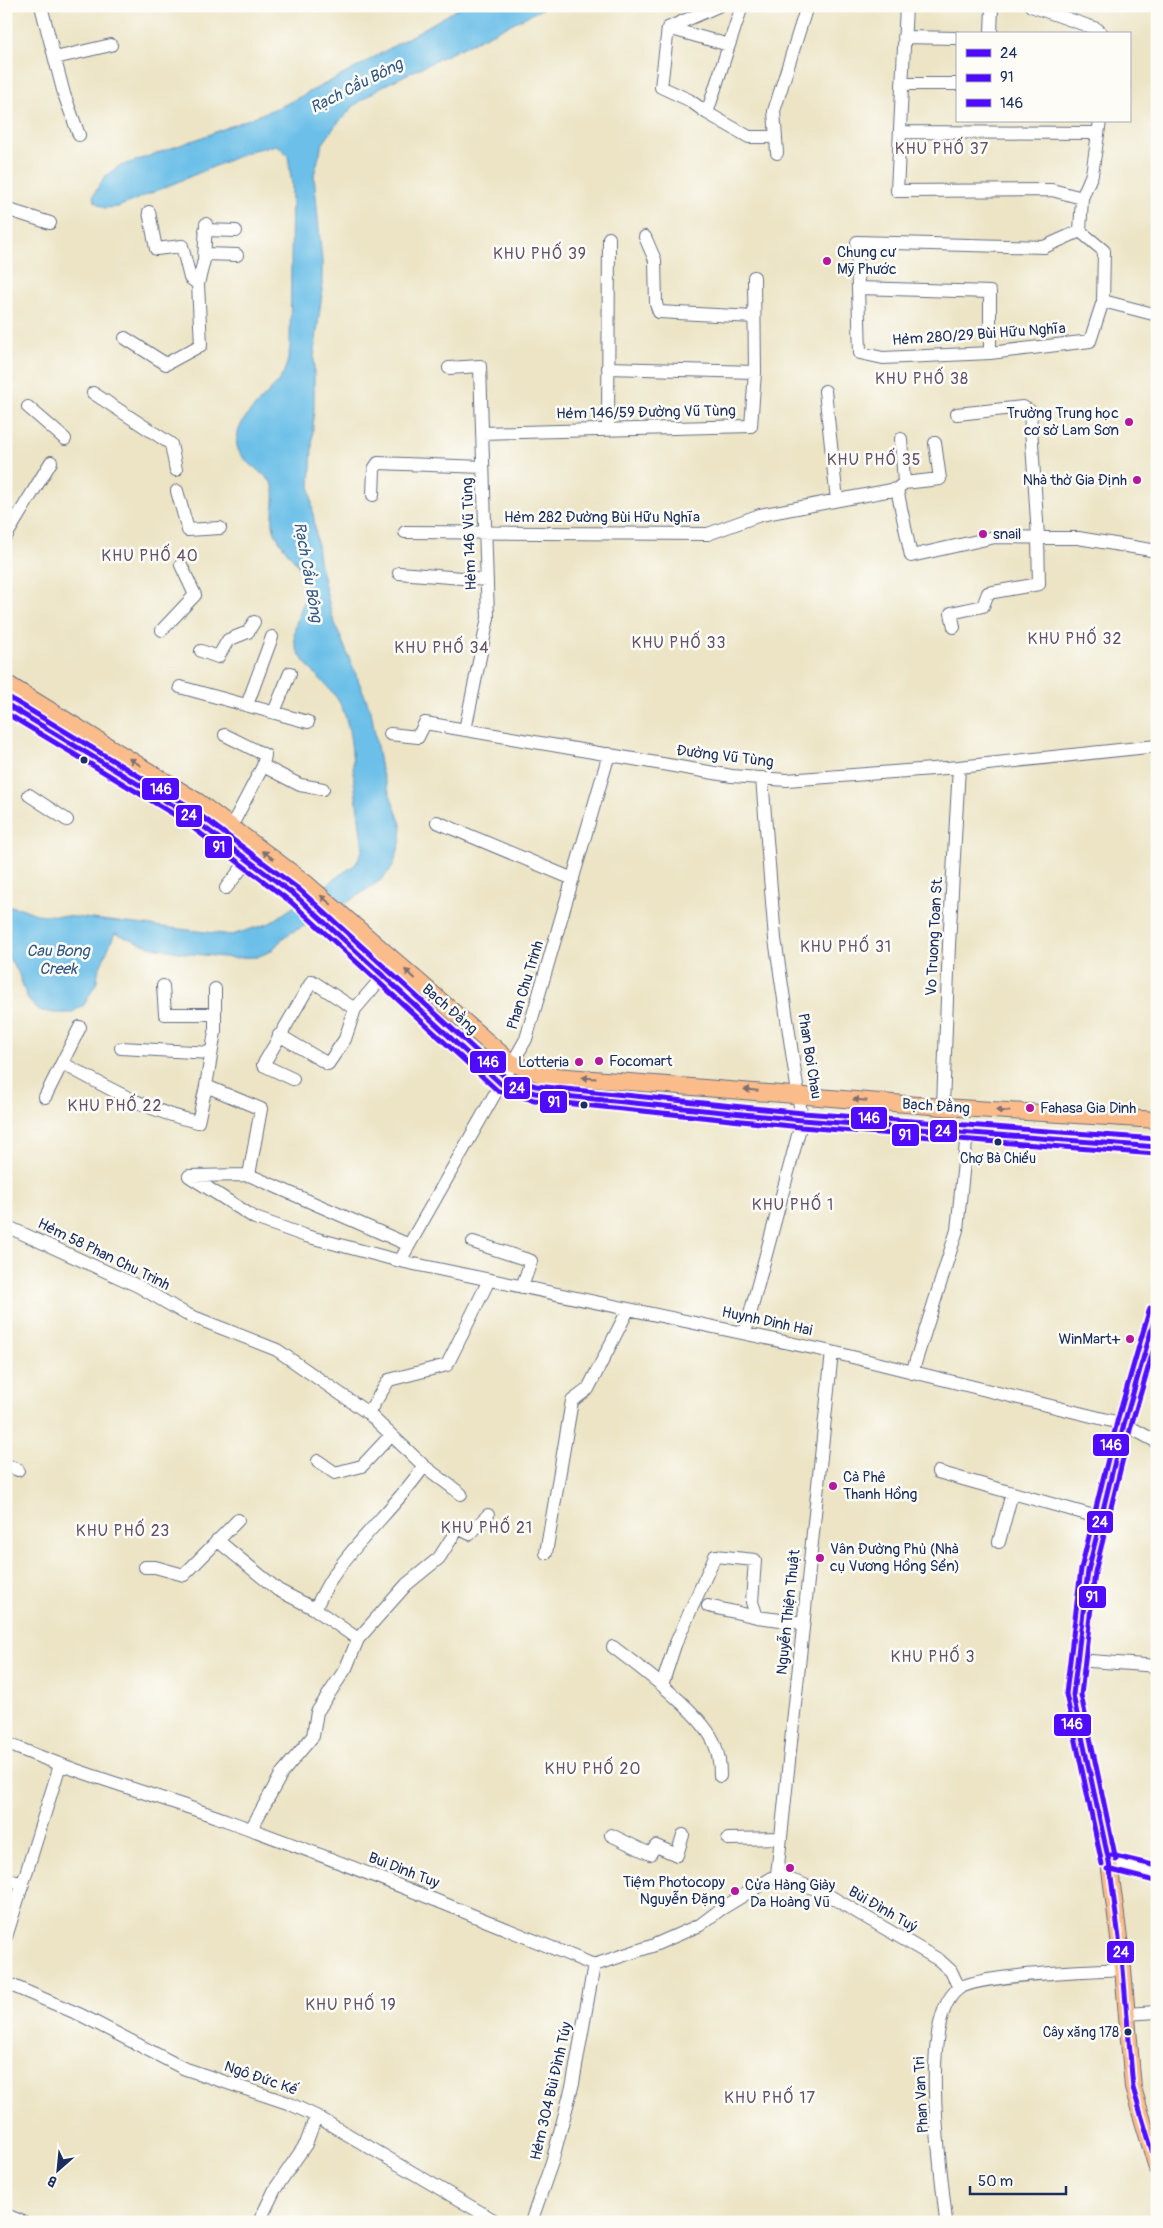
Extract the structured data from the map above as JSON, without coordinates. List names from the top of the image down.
{
  "streets": {
    "main road": ["Bạch Đằng"],
    "street": [
      "Hẻm 280/29 Bùi Hữu Nghĩa",
      "Hẻm 146/59 Đường Vũ Tùng",
      "Hẻm 282 Đường Bùi Hữu Nghĩa",
      "Hẻm 146 Vũ Tùng",
      "Đường Vũ Tùng",
      "Vo Truong Toan St.",
      "Phan Chu Trinh",
      "Phan Boi Chau",
      "Hẻm 58 Phan Chu Trinh",
      "Huynh Dinh Hai",
      "Nguyễn Thiện Thuật",
      "Bui Dinh Tuy",
      "Bùi Đình Tuý",
      "Ngô Đức Kế",
      "Hẻm 304 Bùi Đình Túy",
      "Phan Van Tri"
    ]
  },
  "crossings": [
    ["Hẻm 146/59 Đường Vũ Tùng", "Hẻm 146 Vũ Tùng"],
    ["Hẻm 282 Đường Bùi Hữu Nghĩa", "Hẻm 146 Vũ Tùng"],
    ["Hẻm 146 Vũ Tùng", "Đường Vũ Tùng"],
    ["Đường Vũ Tùng", "Vo Truong Toan St."],
    ["Đường Vũ Tùng", "Phan Chu Trinh"],
    ["Đường Vũ Tùng", "Phan Boi Chau"],
    ["Vo Truong Toan St.", "Bạch Đằng"],
    ["Phan Chu Trinh", "Bạch Đằng"],
    ["Phan Chu Trinh", "Huynh Dinh Hai"],
    ["Bạch Đằng", "Phan Boi Chau"],
    ["Phan Boi Chau", "Huynh Dinh Hai"],
    ["Huynh Dinh Hai", "Nguyễn Thiện Thuật"],
    ["Nguyễn Thiện Thuật", "Bùi Đình Tuý"],
    ["Bui Dinh Tuy", "Hẻm 304 Bùi Đình Túy"],
    ["Bùi Đình Tuý", "Phan Van Tri"]
  ],
  "districts": [
    "KHU PHỐ 37",
    "KHU PHỐ 39",
    "KHU PHỐ 38",
    "KHU PHỐ 35",
    "KHU PHỐ 40",
    "KHU PHỐ 32",
    "KHU PHỐ 33",
    "KHU PHỐ 34",
    "KHU PHỐ 31",
    "KHU PHỐ 22",
    "KHU PHỐ 1",
    "KHU PHỐ 21",
    "KHU PHỐ 23",
    "KHU PHỐ 3",
    "KHU PHỐ 20",
    "KHU PHỐ 19",
    "KHU PHỐ 17"
  ],
  "water": ["Rạch Cầu Bông", "Cau Bong Creek"],
  "places": [
    "Chung cư Mỹ Phước",
    "Trường Trung học cơ sở Lam Sơn",
    "Nhà thờ Gia Định",
    "snail",
    "Focomart",
    "Lotteria",
    "Fahasa Gia Dinh",
    "Chợ Bà Chiểu",
    "WinMart+",
    "Cà Phê Thanh Hồng",
    "Vân Đường Phủ (Nhà cụ Vương Hồng Sển)",
    "Cửa Hàng Giày Da Hoàng Vũ",
    "Tiệm Photocopy Nguyễn Đặng",
    "Cây xăng 178"
  ],
  "lines": ["transit line 146", "transit line 24", "transit line 91"],
  "legend": ["24", "91", "146"],
  "scale_bar": "50 m",
  "north": "bottom left"
}
